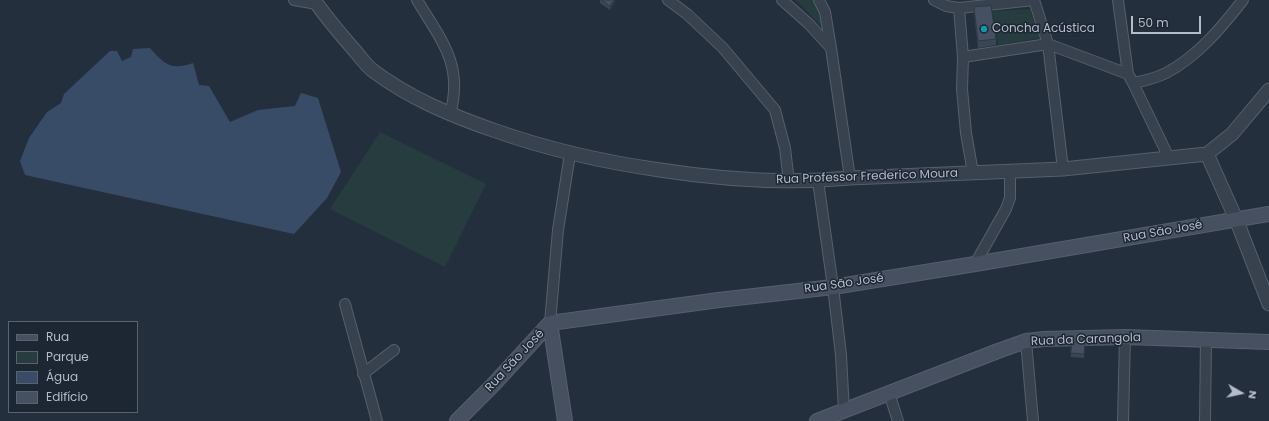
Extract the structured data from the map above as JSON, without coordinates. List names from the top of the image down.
{
  "streets": {
    "main road": ["Rua São José", "Rua da Carangola"],
    "street": ["Rua Professor Frederico Moura"]
  },
  "places": ["Concha Acústica"],
  "legend": [
    "Rua",
    "Parque",
    "Água",
    "Edifício"
  ],
  "scale_bar": "50 m",
  "north": "right"
}
